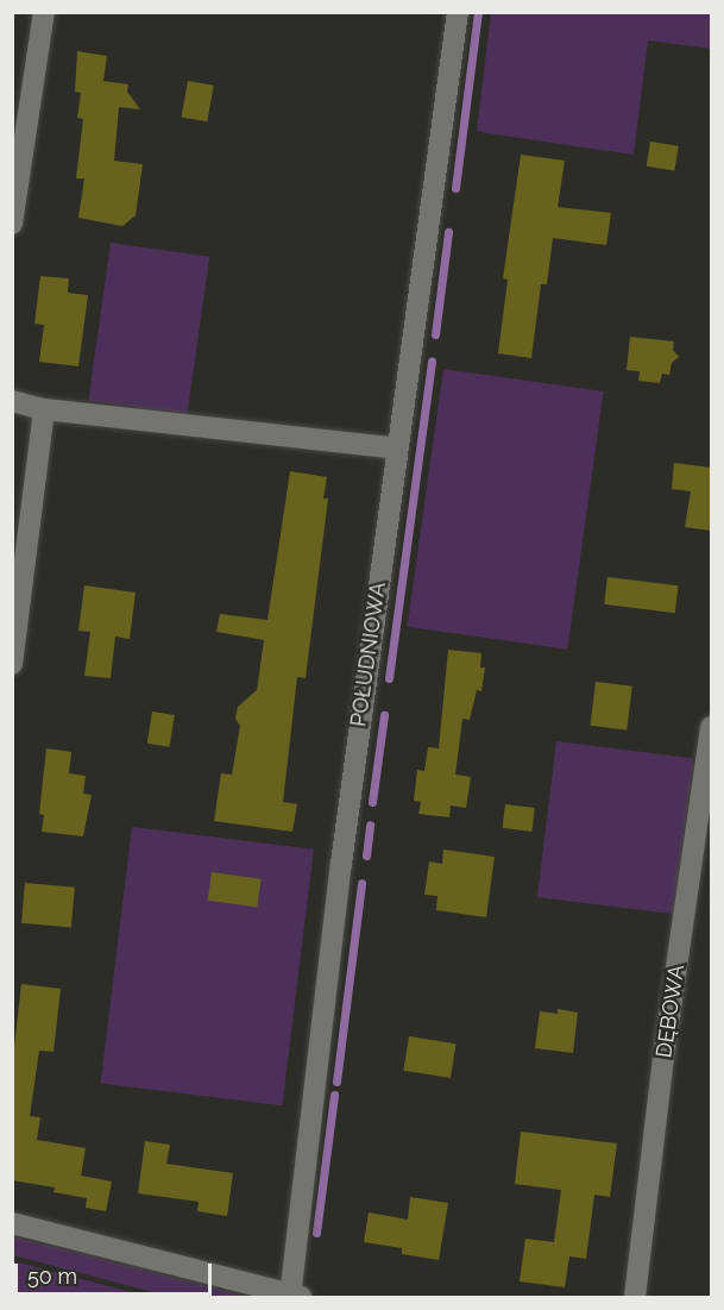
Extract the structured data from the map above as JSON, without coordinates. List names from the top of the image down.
{
  "streets": {
    "street": ["POŁUDNIOWA", "DĘBOWA"]
  },
  "scale_bar": "50 m"
}
